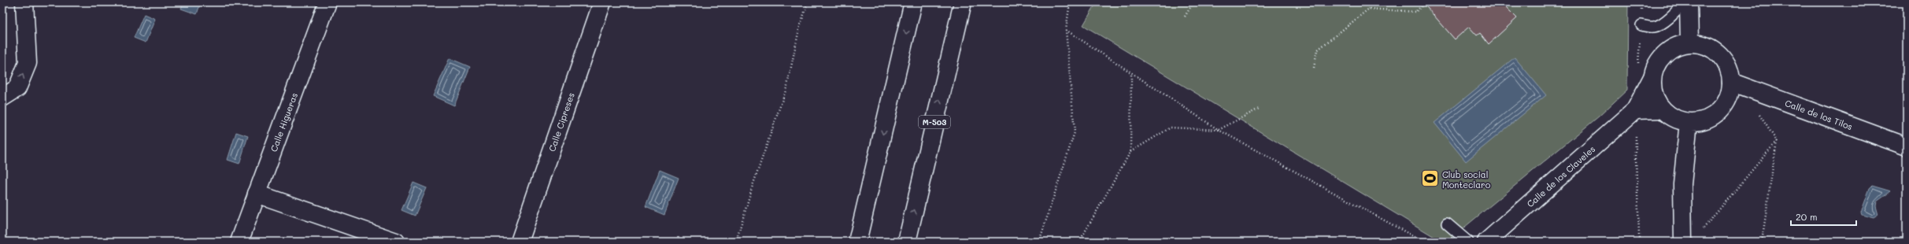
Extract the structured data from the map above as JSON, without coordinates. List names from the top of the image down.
{
  "streets": {
    "main road": [
      "Calle de los Tilos",
      "Calle Higueras",
      "Calle Cipreses",
      "M-503",
      "Calle de los Claveles"
    ]
  },
  "crossings": [
    ["Calle de los Tilos", "Calle de los Claveles"]
  ],
  "places": {
    "sports": ["Club social Monteclaro"]
  },
  "scale_bar": "20 m"
}
